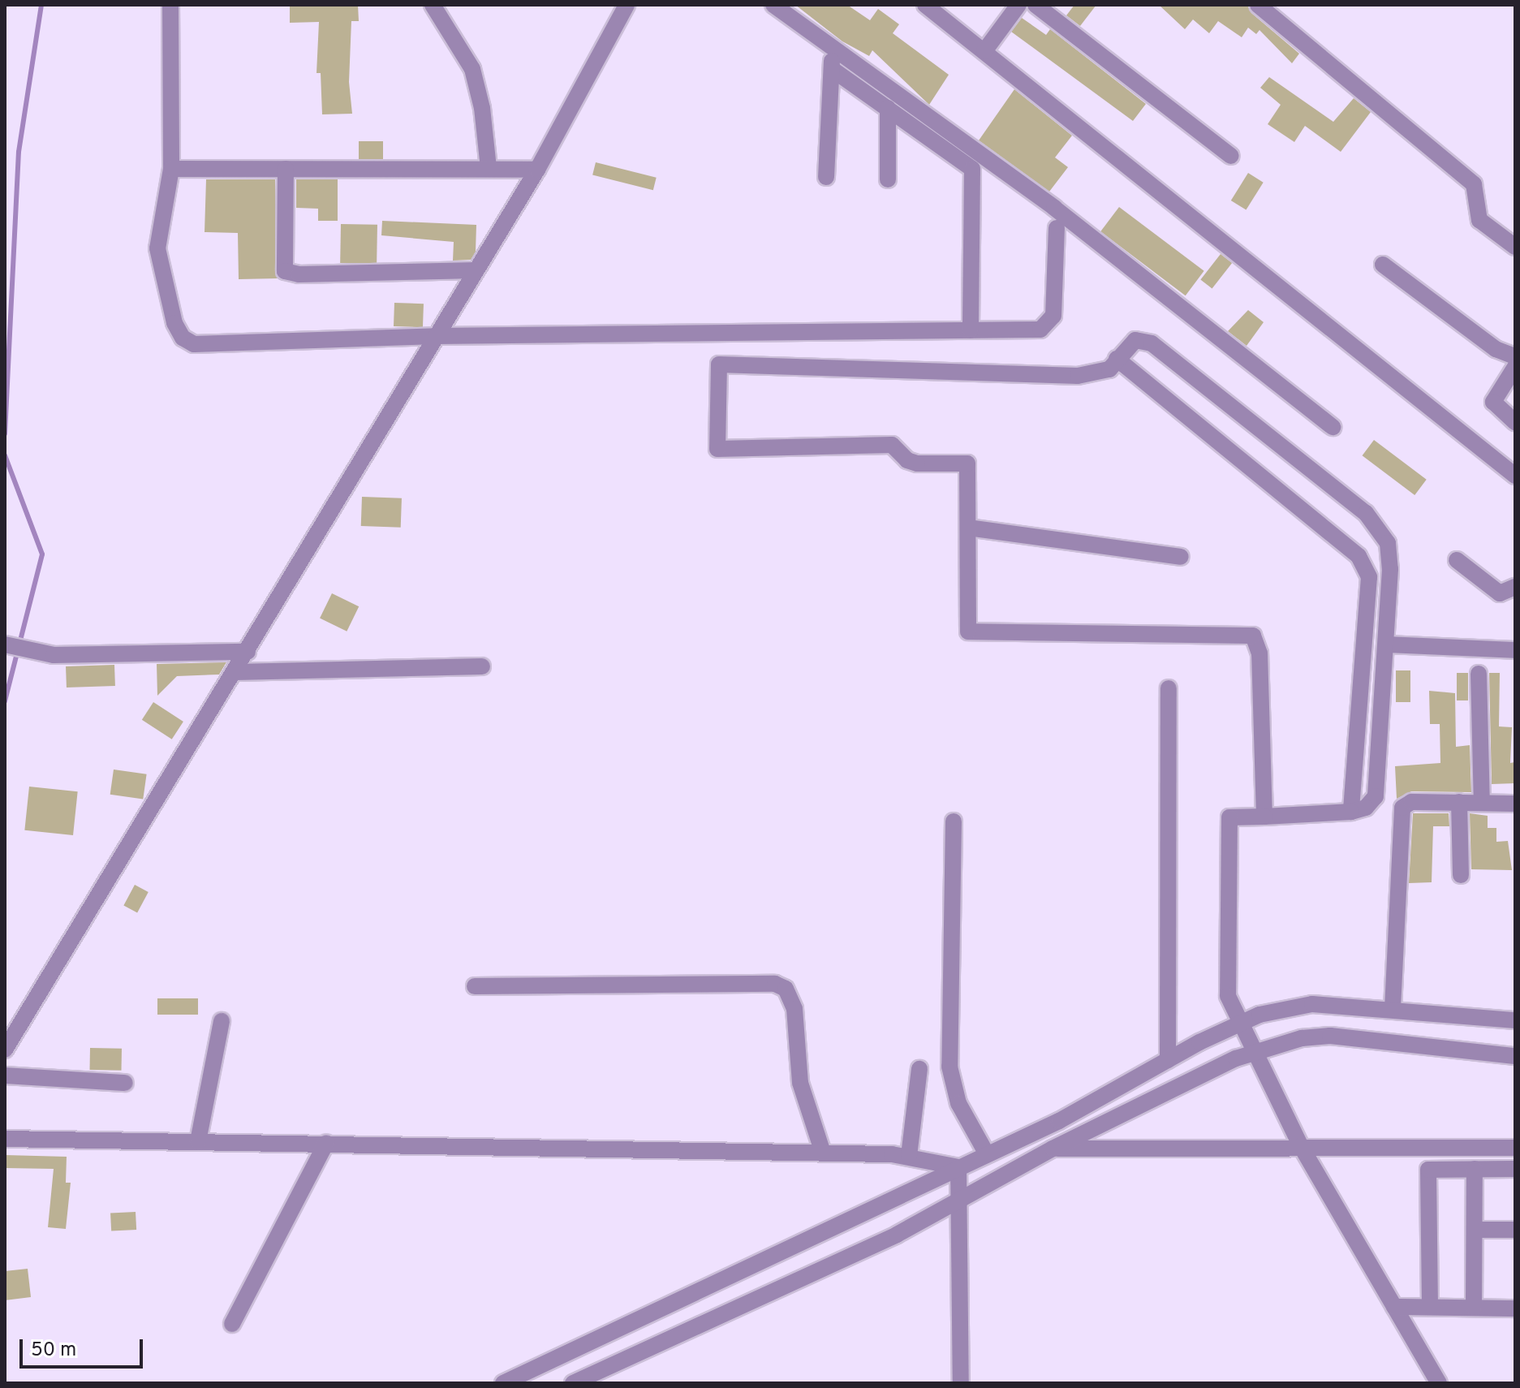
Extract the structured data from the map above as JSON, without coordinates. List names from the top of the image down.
{
  "scale_bar": "50 m"
}
